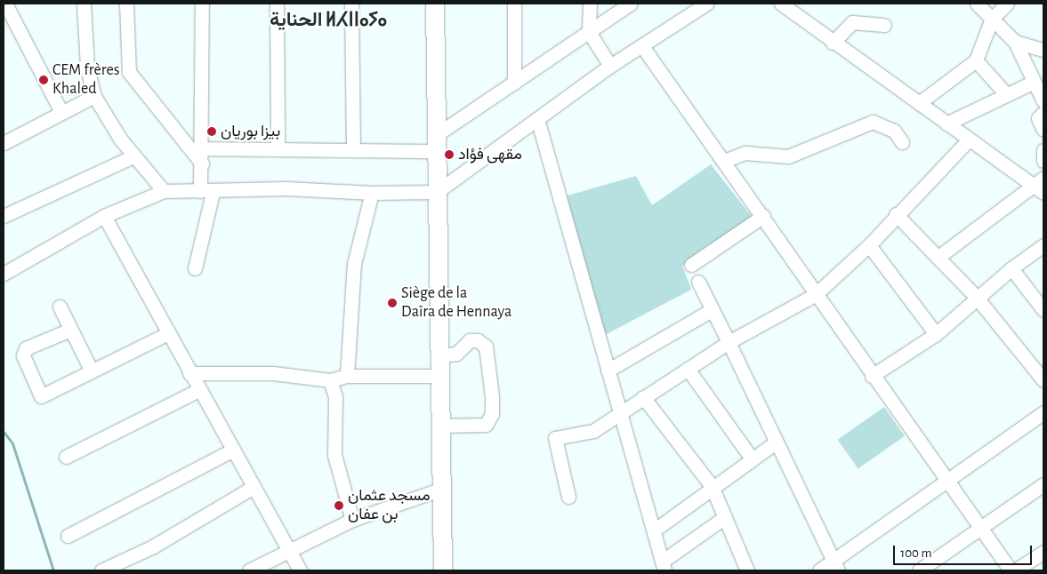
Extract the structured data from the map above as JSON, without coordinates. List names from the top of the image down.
{
  "districts": ["الحناية ⵍⵃⵏⵏⴰⵢⴰ"],
  "places": [
    "CEM frères Khaled",
    "بيزا بوريان",
    "مقهى فؤاد",
    "Siège de la Daïra de Hennaya",
    "مسجد عثمان بن عفان"
  ],
  "scale_bar": "100 m"
}
